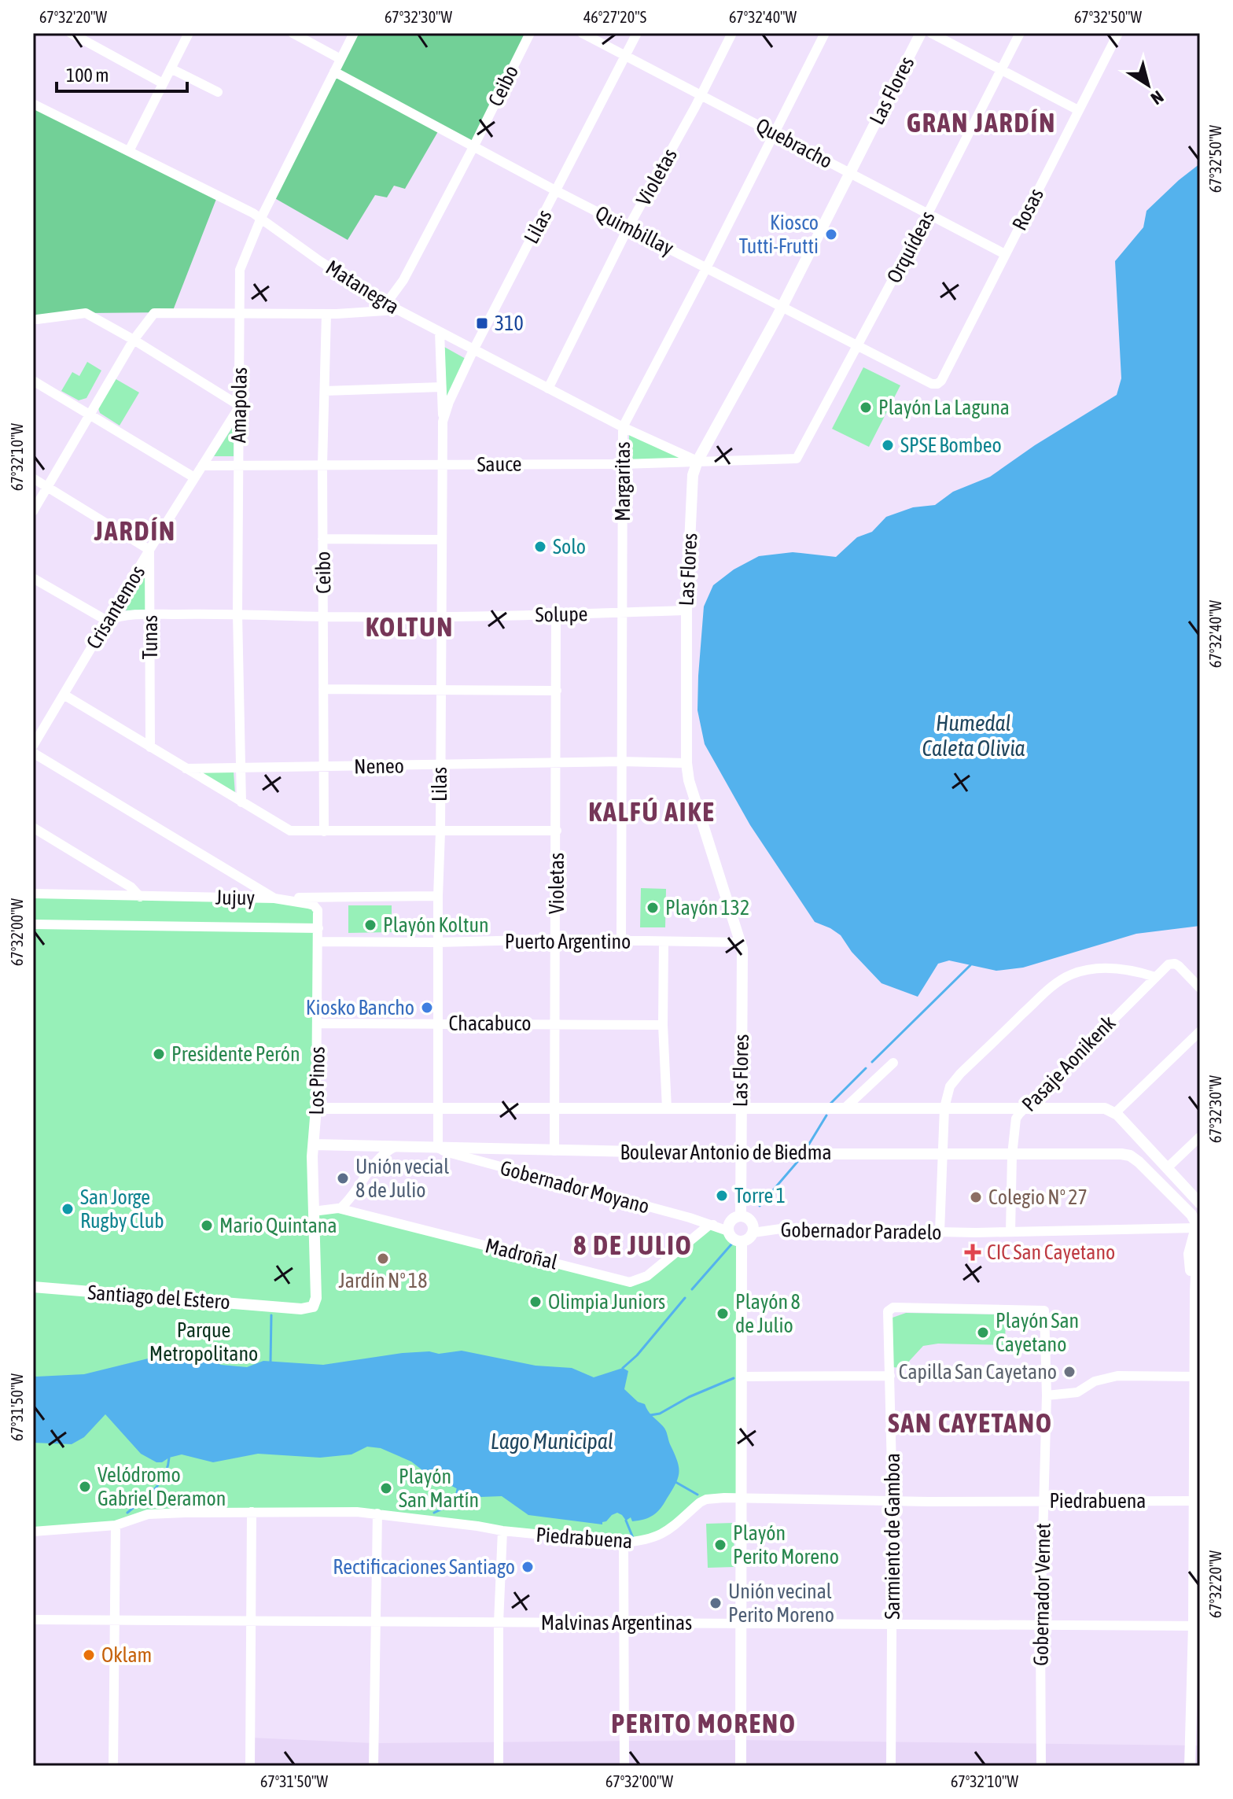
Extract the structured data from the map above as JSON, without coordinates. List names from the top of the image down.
{
  "streets": {
    "street": [
      "Ceibo",
      "Las Flores",
      "Quebracho",
      "Violetas",
      "Rosas",
      "Lilas",
      "Quimbillay",
      "Orquídeas",
      "Matanegra",
      "Amapolas",
      "Sauce",
      "Margaritas",
      "Crisantemos",
      "Solupe",
      "Tunas",
      "Neneo",
      "Jujuy",
      "Puerto Argentino",
      "Chacabuco",
      "Pasaje Aonikenk",
      "Los Pinos",
      "Boulevar Antonio de Biedma",
      "Gobernador Moyano",
      "Gobernador Paradelo",
      "Madroñal",
      "Santiago del Estero",
      "Piedrabuena",
      "Sarmiento de Gamboa",
      "Gobernador Vernet",
      "Malvinas Argentinas"
    ]
  },
  "crossings": [
    ["Ceibo", "Quimbillay"],
    ["Ceibo", "Matanegra"],
    ["Ceibo", "Sauce"],
    ["Ceibo", "Solupe"],
    ["Ceibo", "Neneo"],
    ["Las Flores", "Quebracho"],
    ["Las Flores", "Quimbillay"],
    ["Las Flores", "Matanegra"],
    ["Las Flores", "Sauce"],
    ["Las Flores", "Solupe"],
    ["Las Flores", "Neneo"],
    ["Las Flores", "Puerto Argentino"],
    ["Las Flores", "Boulevar Antonio de Biedma"],
    ["Las Flores", "Gobernador Paradelo"],
    ["Quebracho", "Violetas"],
    ["Quebracho", "Rosas"],
    ["Quebracho", "Lilas"],
    ["Quebracho", "Orquídeas"],
    ["Quebracho", "Margaritas"],
    ["Violetas", "Quimbillay"],
    ["Violetas", "Matanegra"],
    ["Violetas", "Solupe"],
    ["Violetas", "Neneo"],
    ["Violetas", "Puerto Argentino"],
    ["Violetas", "Chacabuco"],
    ["Violetas", "Boulevar Antonio de Biedma"],
    ["Rosas", "Quimbillay"],
    ["Lilas", "Quimbillay"],
    ["Lilas", "Matanegra"],
    ["Lilas", "Sauce"],
    ["Lilas", "Solupe"],
    ["Lilas", "Neneo"],
    ["Lilas", "Jujuy"],
    ["Lilas", "Puerto Argentino"],
    ["Lilas", "Chacabuco"],
    ["Lilas", "Boulevar Antonio de Biedma"],
    ["Lilas", "Gobernador Moyano"],
    ["Quimbillay", "Orquídeas"],
    ["Quimbillay", "Amapolas"],
    ["Quimbillay", "Margaritas"],
    ["Orquídeas", "Sauce"],
    ["Matanegra", "Amapolas"],
    ["Matanegra", "Sauce"],
    ["Matanegra", "Margaritas"],
    ["Amapolas", "Sauce"],
    ["Amapolas", "Crisantemos"],
    ["Amapolas", "Solupe"],
    ["Amapolas", "Neneo"],
    ["Sauce", "Margaritas"],
    ["Sauce", "Crisantemos"],
    ["Margaritas", "Solupe"],
    ["Margaritas", "Neneo"],
    ["Margaritas", "Puerto Argentino"],
    ["Crisantemos", "Solupe"],
    ["Crisantemos", "Tunas"],
    ["Solupe", "Tunas"],
    ["Jujuy", "Los Pinos"],
    ["Puerto Argentino", "Los Pinos"],
    ["Chacabuco", "Los Pinos"],
    ["Pasaje Aonikenk", "Boulevar Antonio de Biedma"],
    ["Pasaje Aonikenk", "Gobernador Paradelo"],
    ["Los Pinos", "Boulevar Antonio de Biedma"],
    ["Los Pinos", "Madroñal"],
    ["Los Pinos", "Santiago del Estero"],
    ["Boulevar Antonio de Biedma", "Gobernador Moyano"],
    ["Boulevar Antonio de Biedma", "Gobernador Paradelo"],
    ["Gobernador Moyano", "Madroñal"],
    ["Piedrabuena", "Sarmiento de Gamboa"],
    ["Piedrabuena", "Gobernador Vernet"],
    ["Sarmiento de Gamboa", "Gobernador Vernet"],
    ["Sarmiento de Gamboa", "Malvinas Argentinas"],
    ["Gobernador Vernet", "Malvinas Argentinas"]
  ],
  "districts": [
    "GRAN JARDÍN",
    "JARDÍN",
    "KOLTUN",
    "KALFÚ AIKE",
    "8 DE JULIO",
    "SAN CAYETANO",
    "PERITO MORENO"
  ],
  "water": ["Humedal Caleta Olivia", "Lago Municipal"],
  "parks": ["Parque Metropolitano"],
  "places": {
    "other": [
      "Kiosco Tutti-Frutti",
      "Playón La Laguna",
      "SPSE Bombeo",
      "Solo",
      "Playón 132",
      "Playón Koltun",
      "Kiosko Bancho",
      "Presidente Perón",
      "Unión vecial 8 de Julio",
      "Torre 1",
      "Colegio Nº 27",
      "San Jorge Rugby Club",
      "Mario Quintana",
      "Jardín Nº 18",
      "Olimpia Juniors",
      "Playón 8 de Julio",
      "Playón San Cayetano",
      "Capilla San Cayetano",
      "Velódromo Gabriel Deramon",
      "Playón San Martín",
      "Playón Perito Moreno",
      "Rectificaciones Santiago",
      "Unión vecinal Perito Moreno",
      "Oklam"
    ],
    "transit": ["310"],
    "health": ["CIC San Cayetano"]
  },
  "scale_bar": "100 m",
  "north": "bottom right",
  "coordinates": [
    "67°32'20\"W",
    "67°32'30\"W",
    "46°27'20\"S",
    "67°32'40\"W",
    "67°32'50\"W",
    "67°32'10\"W",
    "67°32'00\"W",
    "67°31'50\"W"
  ]
}
